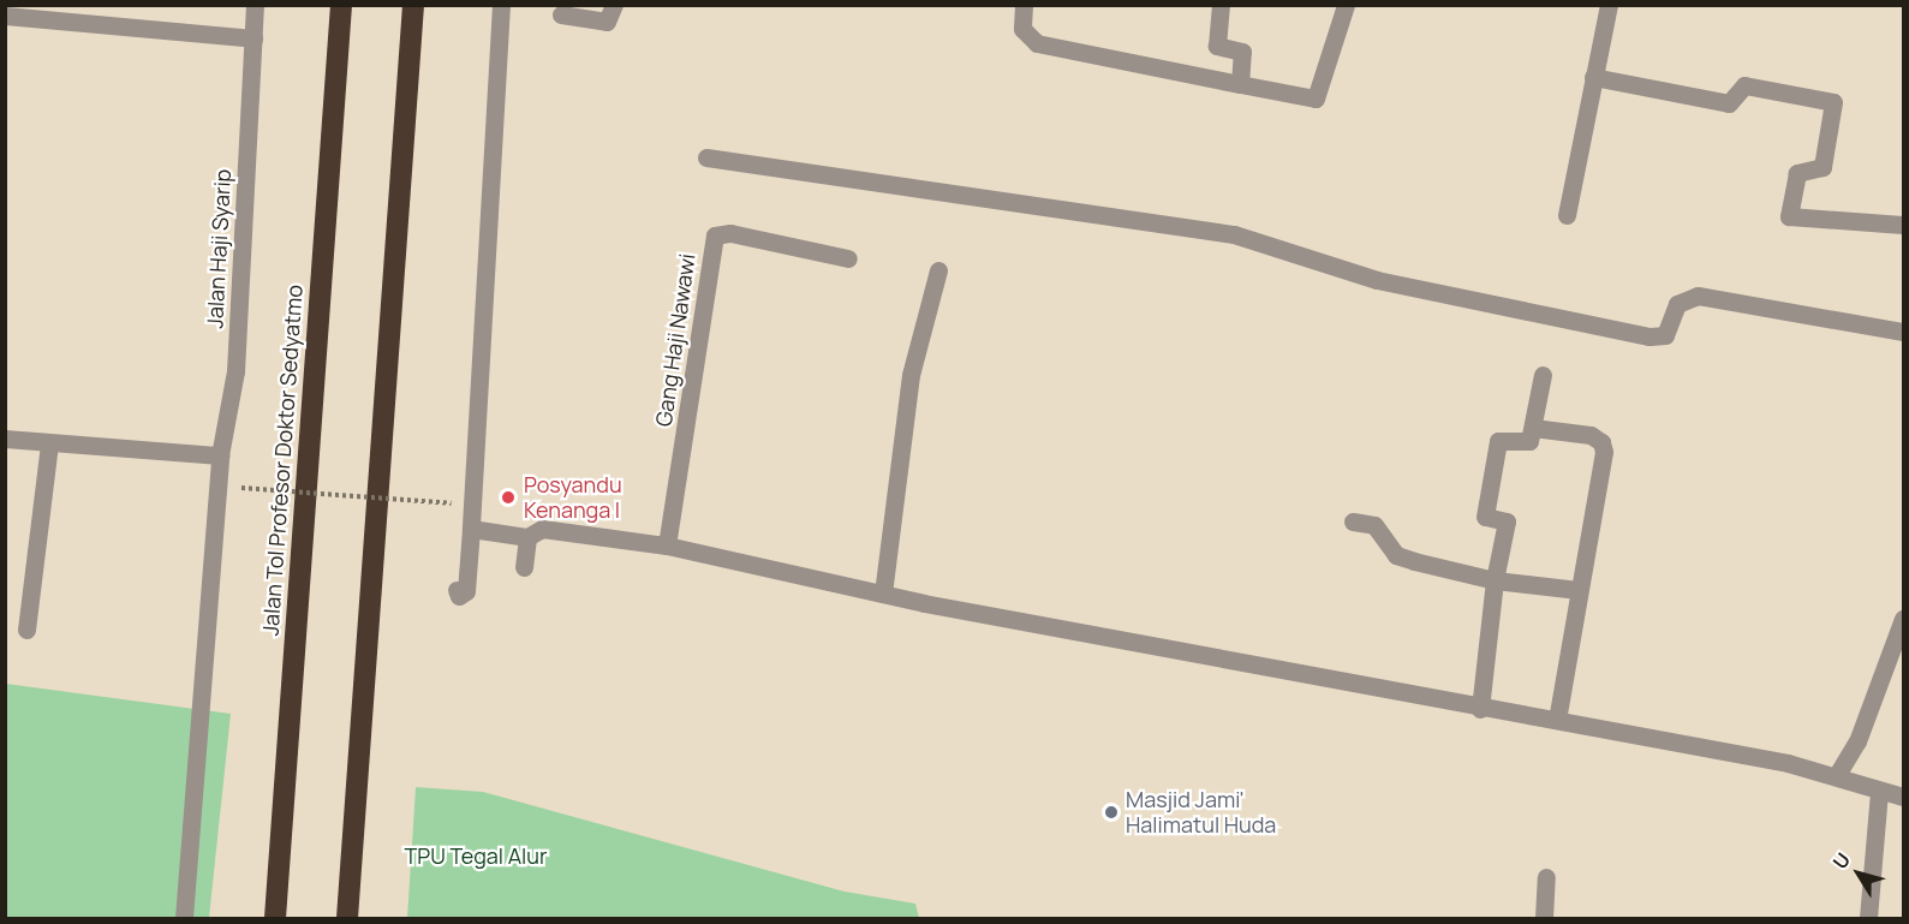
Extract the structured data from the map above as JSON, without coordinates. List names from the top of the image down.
{
  "streets": {
    "highway": ["Jalan Tol Profesor Doktor Sedyatmo"],
    "street": ["Jalan Haji Syarip", "Gang Haji Nawawi"]
  },
  "parks": ["TPU Tegal Alur"],
  "places": ["Posyandu Kenanga I", "Masjid Jami' Halimatul Huda"],
  "north": "top left"
}
